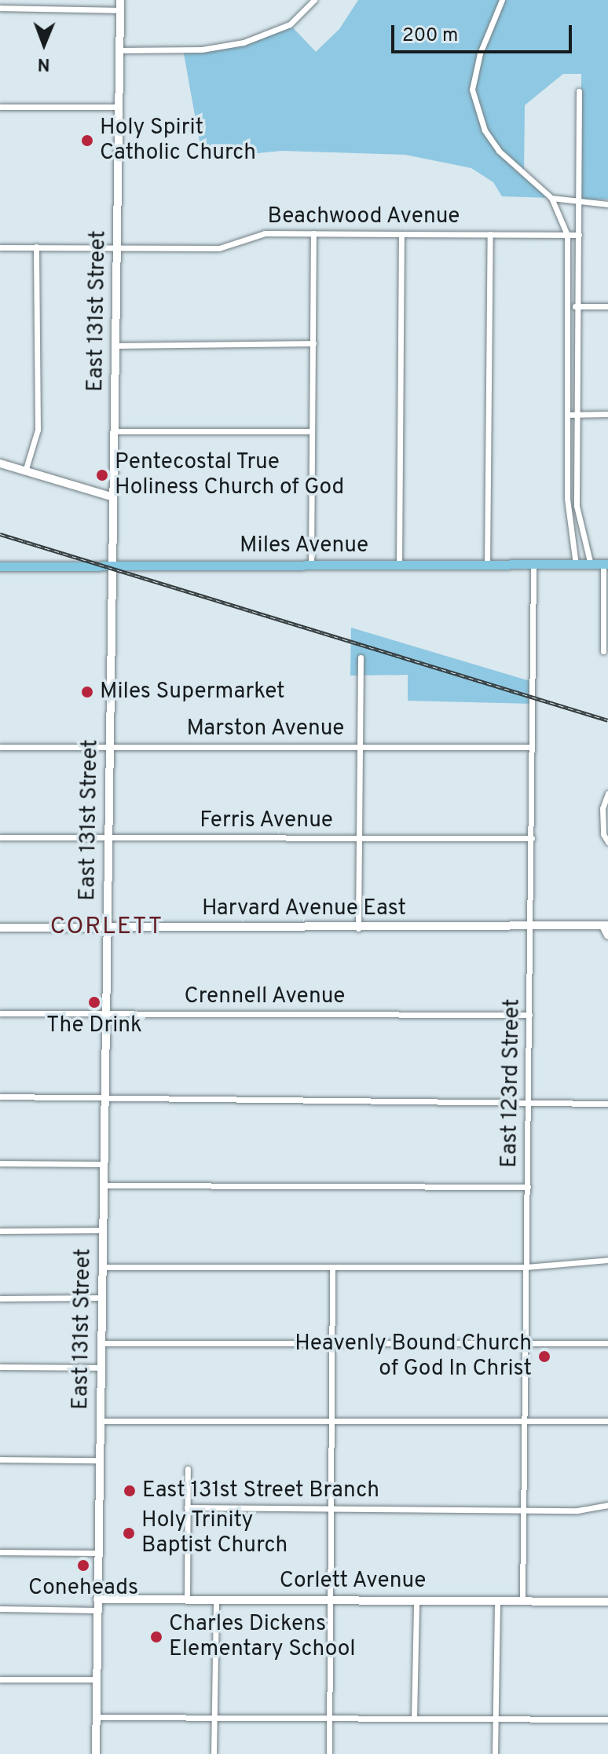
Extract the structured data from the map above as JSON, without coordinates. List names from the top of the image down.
{
  "streets": {
    "main road": ["Miles Avenue"],
    "street": [
      "Beachwood Avenue",
      "East 131st Street",
      "Marston Avenue",
      "Ferris Avenue",
      "Harvard Avenue East",
      "Crennell Avenue",
      "East 123rd Street",
      "Corlett Avenue"
    ]
  },
  "crossings": [
    ["Beachwood Avenue", "East 131st Street"],
    ["East 131st Street", "Miles Avenue"],
    ["East 131st Street", "Marston Avenue"],
    ["East 131st Street", "Ferris Avenue"],
    ["East 131st Street", "Harvard Avenue East"],
    ["East 131st Street", "Crennell Avenue"],
    ["East 131st Street", "Corlett Avenue"],
    ["Miles Avenue", "East 123rd Street"],
    ["Marston Avenue", "East 123rd Street"],
    ["Ferris Avenue", "East 123rd Street"],
    ["Harvard Avenue East", "East 123rd Street"],
    ["Crennell Avenue", "East 123rd Street"],
    ["East 123rd Street", "Corlett Avenue"]
  ],
  "districts": ["CORLETT"],
  "places": [
    "Holy Spirit Catholic Church",
    "Pentecostal True Holiness Church of God",
    "Miles Supermarket",
    "The Drink",
    "Heavenly Bound Church of God In Christ",
    "East 131st Street Branch",
    "Holy Trinity Baptist Church",
    "Coneheads",
    "Charles Dickens Elementary School"
  ],
  "scale_bar": "200 m",
  "north": "bottom"
}
